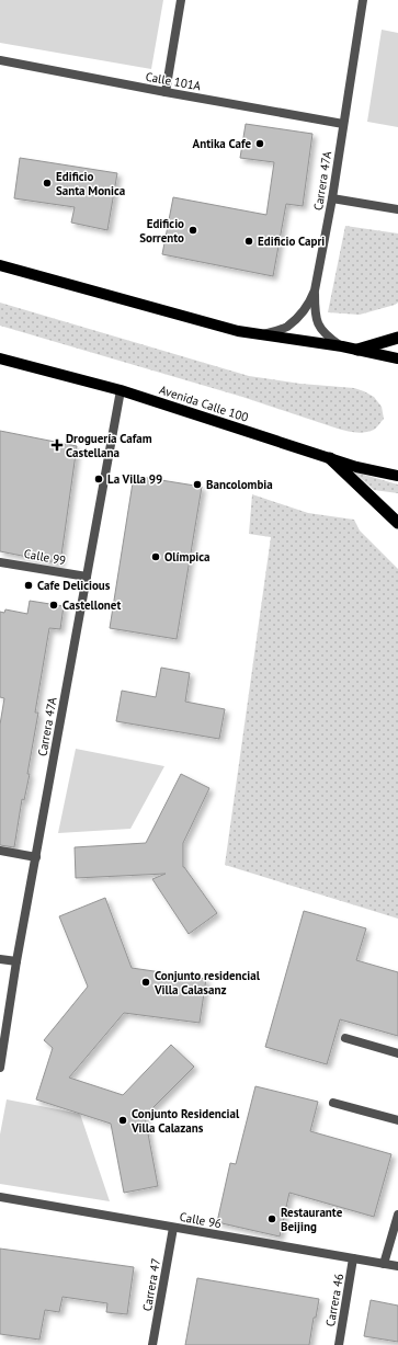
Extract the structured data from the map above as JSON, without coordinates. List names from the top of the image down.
{
  "streets": {
    "main road": ["Avenida Calle 100"],
    "street": [
      "Calle 101A",
      "Carrera 47A",
      "Calle 99",
      "Calle 96",
      "Carrera 47",
      "Carrera 46"
    ]
  },
  "crossings": [
    ["Calle 101A", "Carrera 47A"],
    ["Carrera 47A", "Avenida Calle 100"],
    ["Carrera 47A", "Calle 99"],
    ["Calle 96", "Carrera 47"],
    ["Calle 96", "Carrera 46"]
  ],
  "places": {
    "other": [
      "Antika Cafe",
      "Edificio Santa Monica",
      "Edificio Sorrento",
      "Edificio Capri",
      "La Villa 99",
      "Bancolombia",
      "Olímpica",
      "Cafe Delicious",
      "Castellonet",
      "Conjunto residencial Villa Calasanz",
      "Conjunto Residencial Villa Calazans",
      "Restaurante Beijing"
    ],
    "health": ["Droguería Cafam Castellana"]
  }
}
